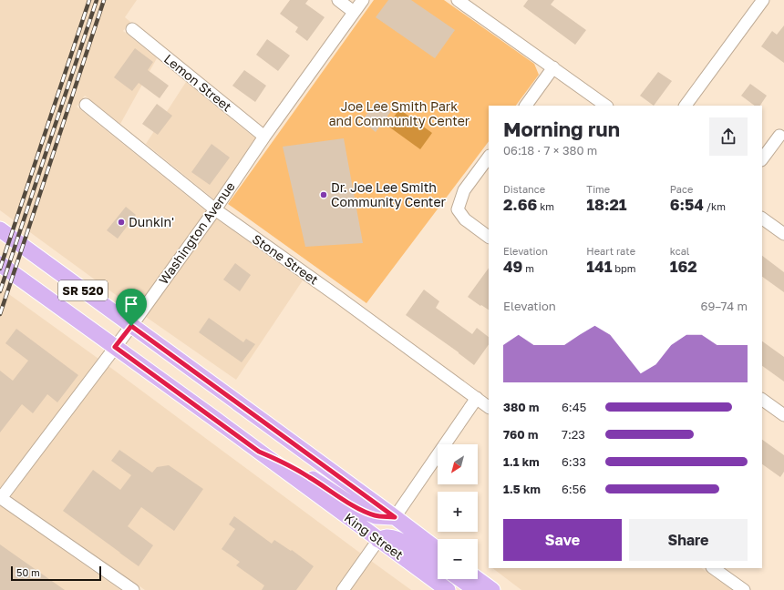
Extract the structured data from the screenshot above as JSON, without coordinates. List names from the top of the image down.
{
  "streets": {
    "main road": ["SR 520", "King Street"],
    "street": ["Lemon Street", "Washington Avenue", "Stone Street"]
  },
  "crossings": [
    ["Lemon Street", "Washington Avenue"],
    ["Washington Avenue", "Stone Street"],
    ["Washington Avenue", "SR 520"],
    ["Washington Avenue", "King Street"]
  ],
  "parks": ["Joe Lee Smith Park and Community Center"],
  "places": ["Dr. Joe Lee Smith Community Center", "Dunkin'"],
  "scale_bar": "50 m",
  "north": "bottom left",
  "page": {
    "heading": ["Morning run", "06:18 · 7 × 380 m"],
    "stats": [
      ["Distance", "2.66 km"],
      ["Time", "18:21"],
      ["Pace", "6:54 /km"],
      ["Elevation", "49 m"],
      ["Heart rate", "141 bpm"],
      ["kcal", "162"]
    ],
    "chart": ["Elevation", "69–74 m"],
    "list": [
      {
        "name": "380 m",
        "note": "6:45"
      },
      {
        "name": "760 m",
        "note": "7:23"
      },
      {
        "name": "1.1 km",
        "note": "6:33"
      },
      {
        "name": "1.5 km",
        "note": "6:56"
      }
    ],
    "map_buttons": ["+", "−"],
    "buttons": ["Save", "Share"],
    "scale": "50 m"
  }
}
